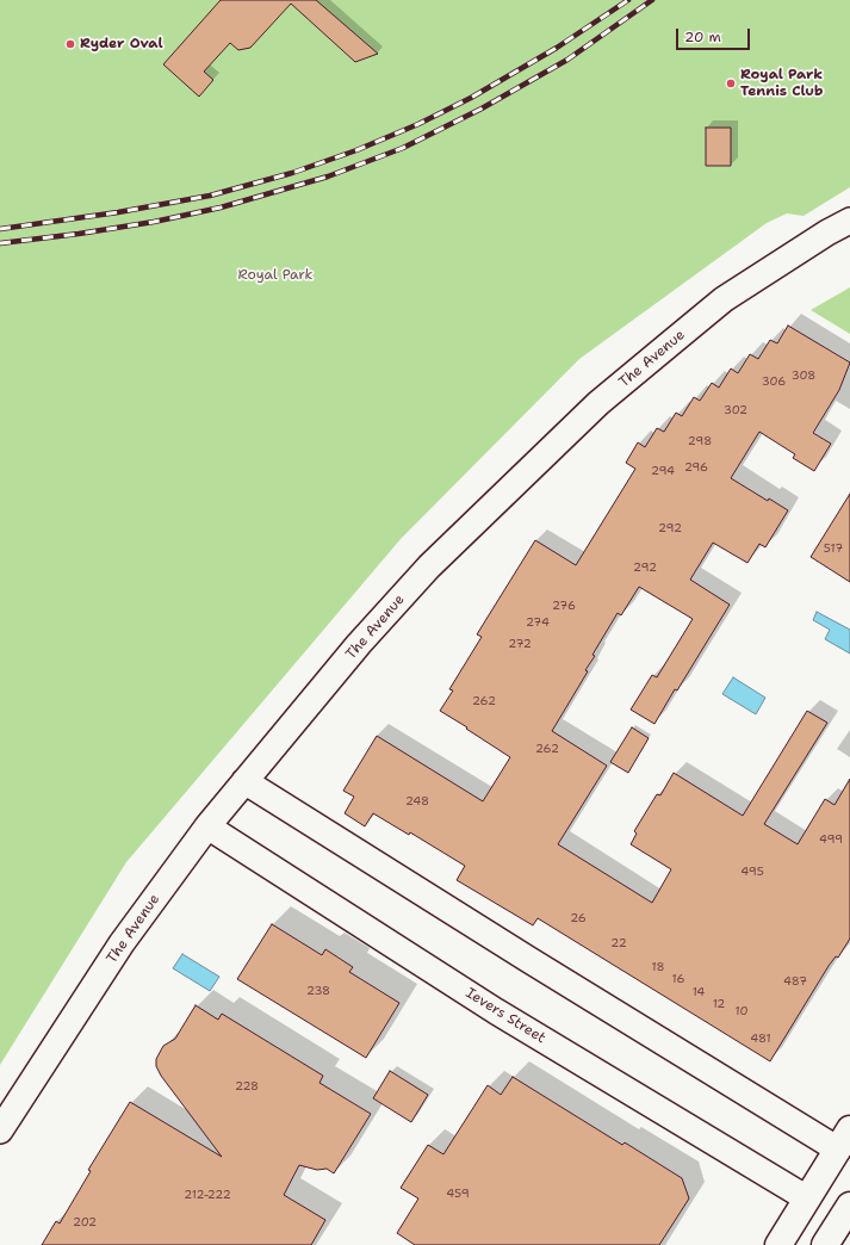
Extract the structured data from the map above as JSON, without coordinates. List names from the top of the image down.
{
  "streets": {
    "street": ["The Avenue", "Ievers Street"]
  },
  "crossings": [
    ["The Avenue", "Ievers Street"]
  ],
  "parks": ["Royal Park"],
  "places": ["Ryder Oval", "Royal Park Tennis Club"],
  "house_numbers": [
    "308",
    "306",
    "302",
    "298",
    "296",
    "294",
    "292",
    "517",
    "292",
    "276",
    "274",
    "272",
    "262",
    "262",
    "248",
    "499",
    "495",
    "26",
    "22",
    "18",
    "16",
    "487",
    "238",
    "14",
    "12",
    "10",
    "481",
    "228",
    "459",
    "212-222",
    "202"
  ],
  "scale_bar": "20 m"
}
